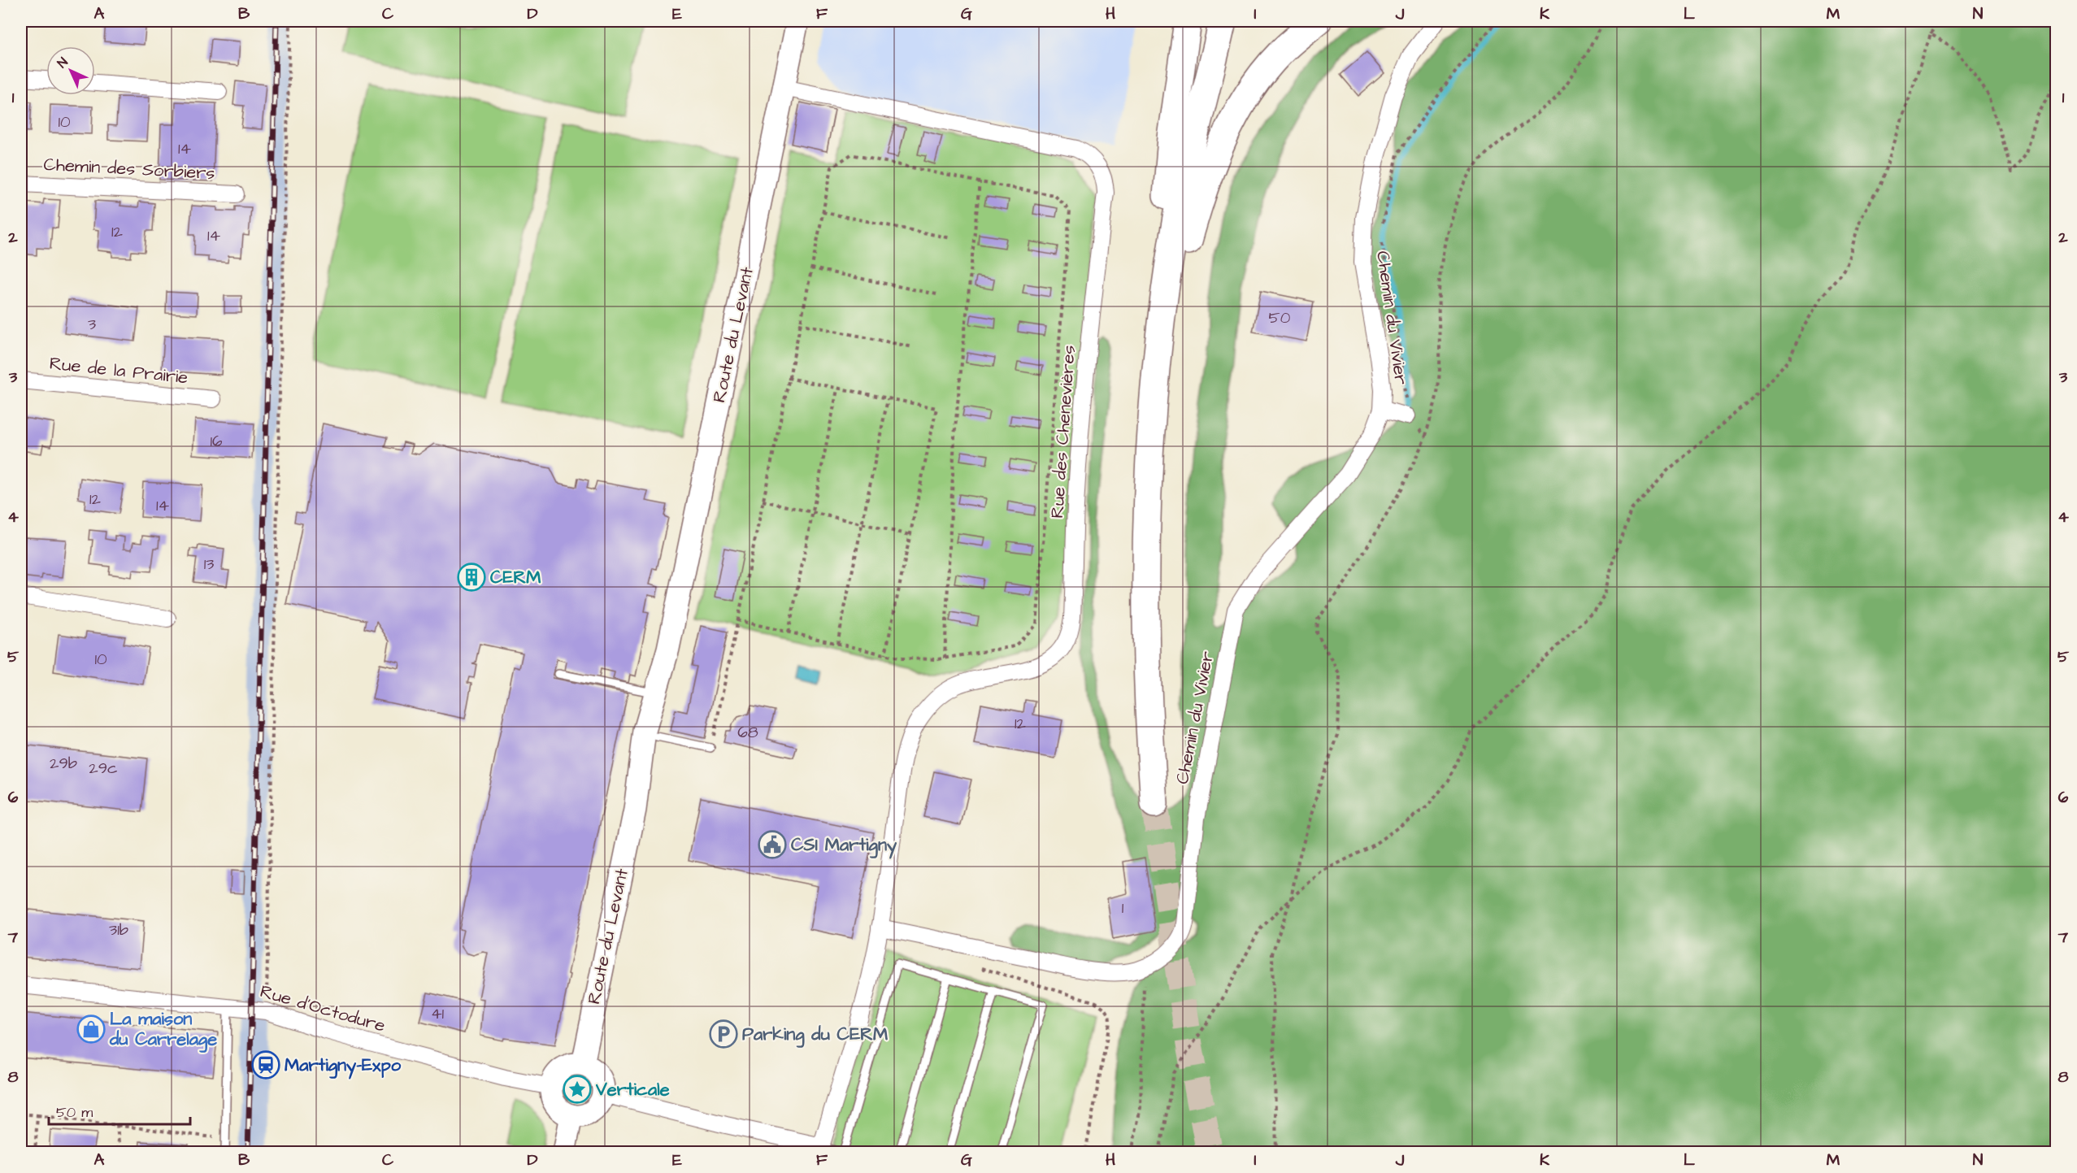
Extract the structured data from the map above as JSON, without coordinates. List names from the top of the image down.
{
  "streets": {
    "street": [
      "Chemin des Sorbiers",
      "Chemin du Vivier",
      "Route du Levant",
      "Rue de la Prairie",
      "Rue des Chenevières",
      "Rue d'Octodure"
    ]
  },
  "crossings": [
    ["Chemin du Vivier", "Rue des Chenevières"],
    ["Route du Levant", "Rue des Chenevières"],
    ["Route du Levant", "Rue d'Octodure"]
  ],
  "places": {
    "building": ["CERM"],
    "public building": ["CSI Martigny"],
    "shop": ["La maison du Carrelage"],
    "parking": ["Parking du CERM"],
    "station": ["Martigny-Expo"],
    "place": ["Verticale"]
  },
  "house_numbers": [
    "10",
    "14",
    "12",
    "14",
    "50",
    "3",
    "16",
    "12",
    "14",
    "13",
    "10",
    "12",
    "68",
    "29b",
    "29c",
    "1",
    "31b",
    "41"
  ],
  "scale_bar": "50 m",
  "north": "top left",
  "grid": {
    "columns": [
      "A",
      "B",
      "C",
      "D",
      "E",
      "F",
      "G",
      "H",
      "I",
      "J",
      "K",
      "L",
      "M",
      "N"
    ],
    "rows": [
      "1",
      "2",
      "3",
      "4",
      "5",
      "6",
      "7",
      "8"
    ]
  }
}
